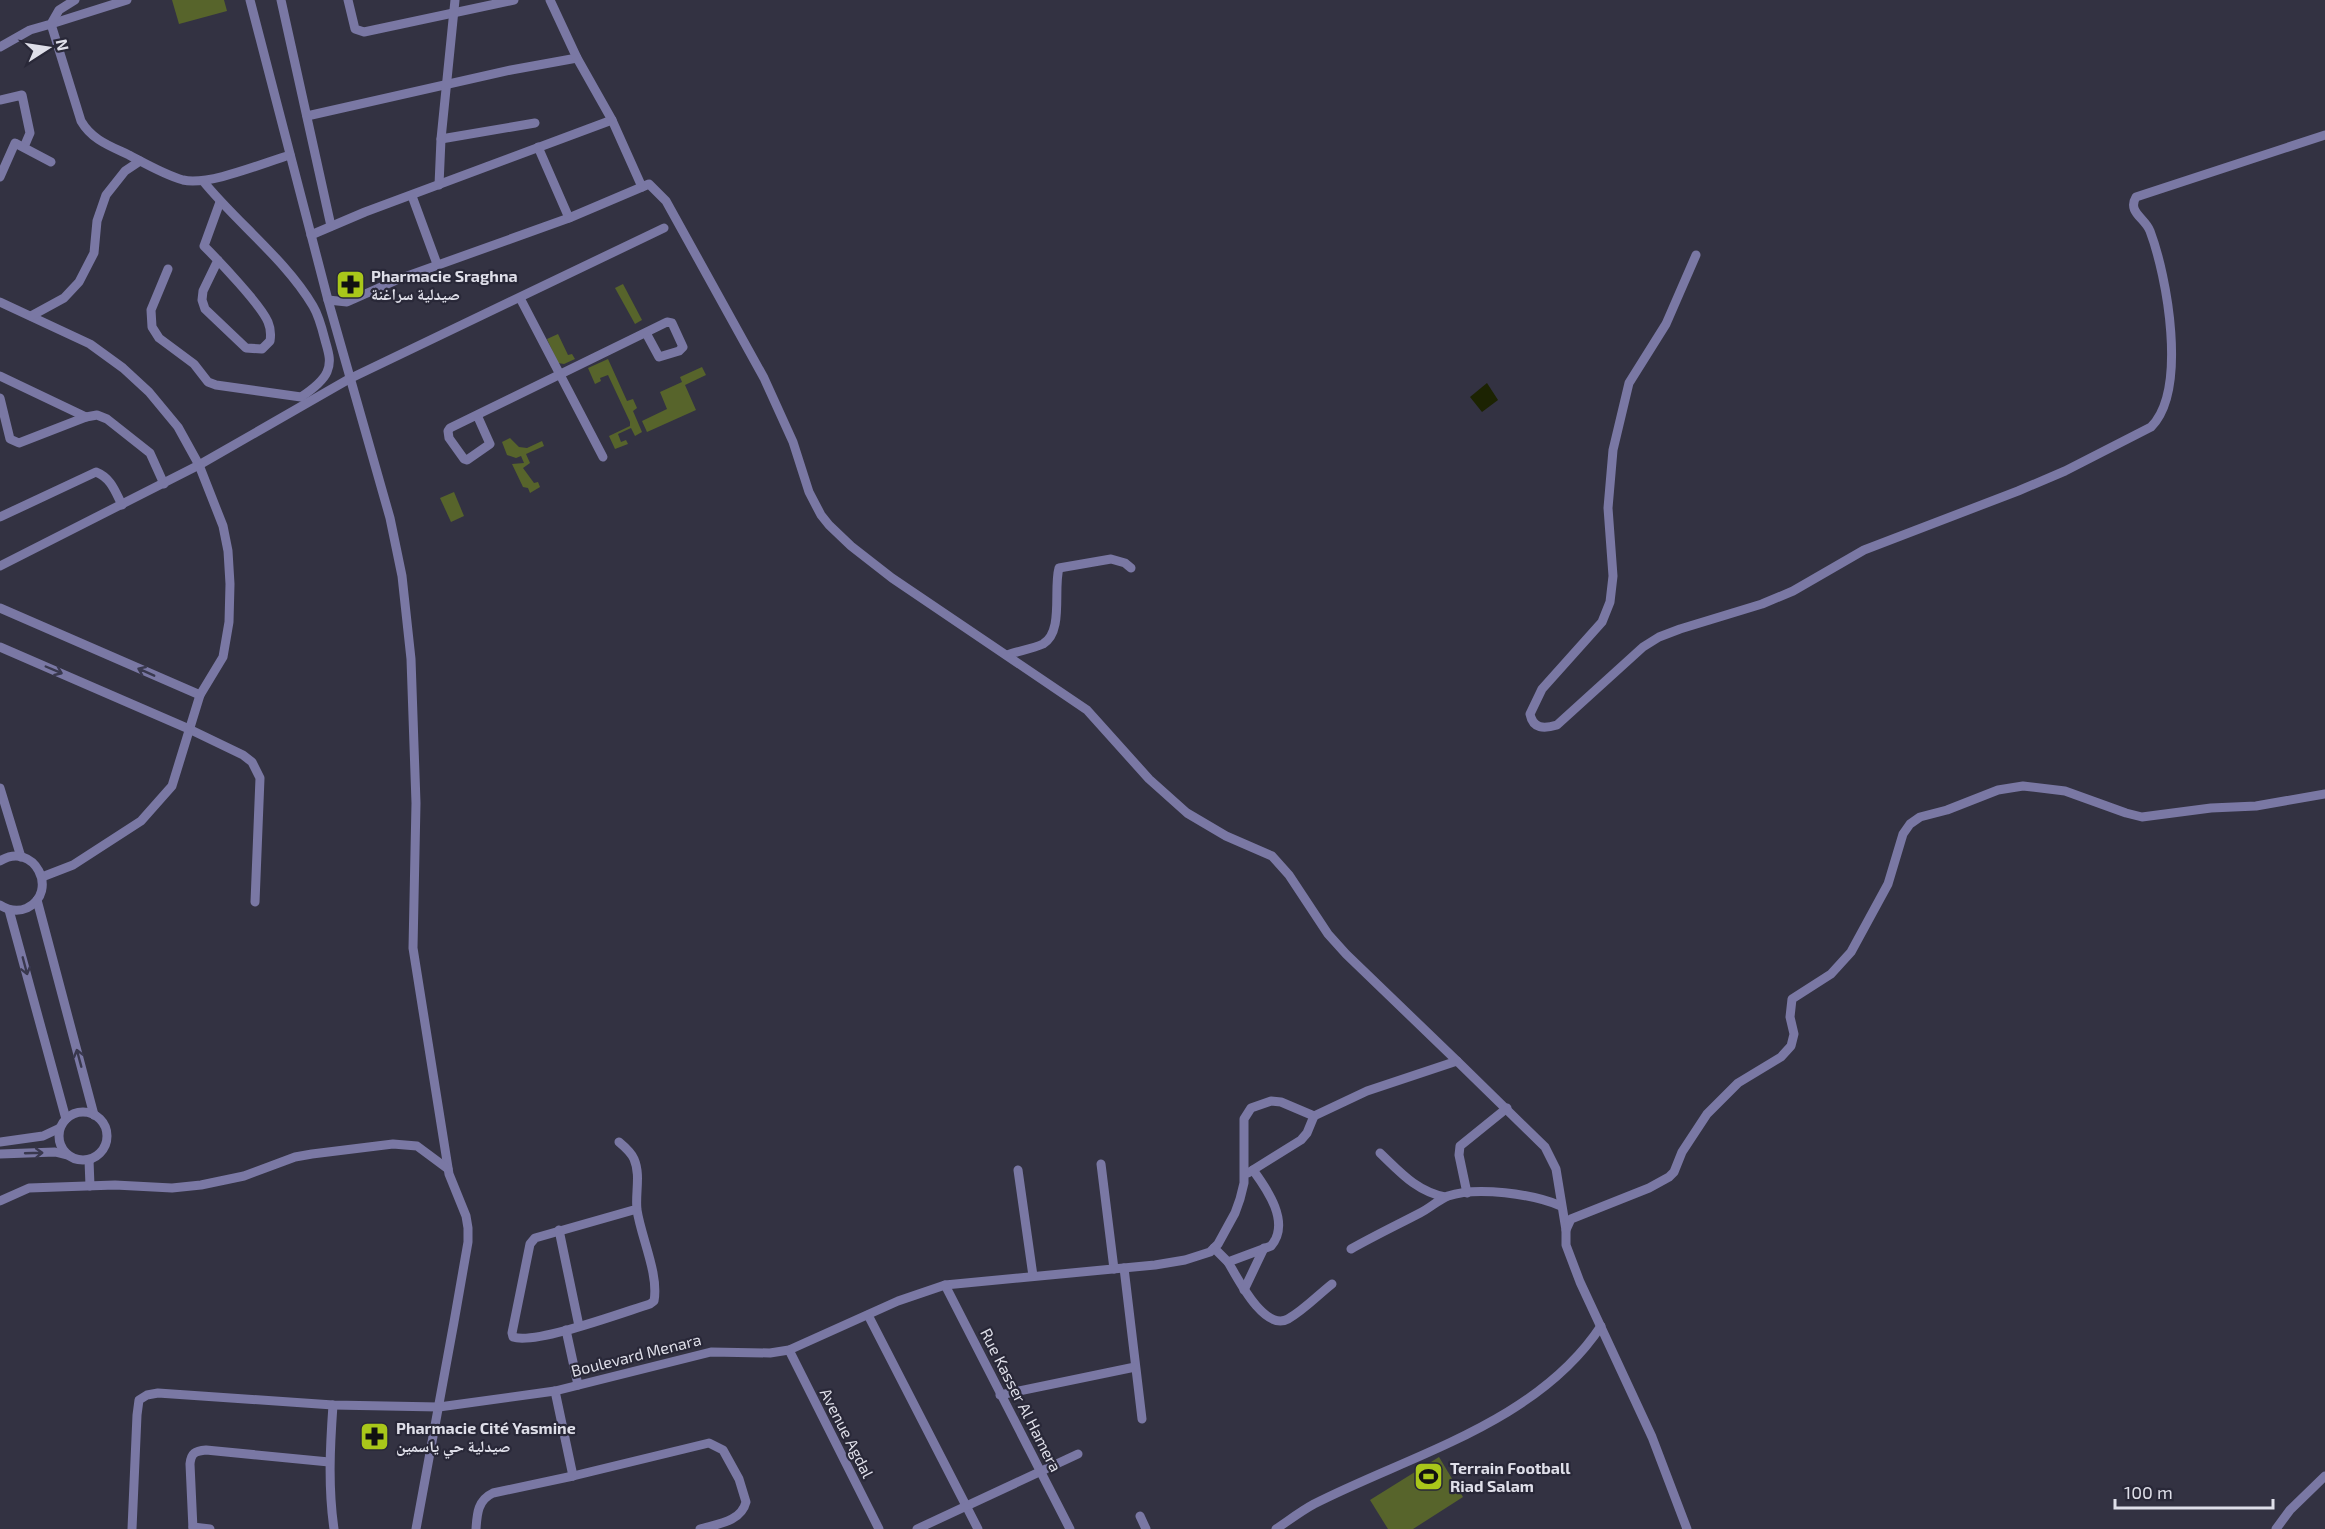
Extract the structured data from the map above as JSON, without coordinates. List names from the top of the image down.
{
  "streets": {
    "street": ["Boulevard Menara", "Rue Kasser Al Hamera", "Avenue Agdal"]
  },
  "crossings": [
    ["Boulevard Menara", "Rue Kasser Al Hamera"],
    ["Boulevard Menara", "Avenue Agdal"]
  ],
  "places": {
    "pharmacy": ["Pharmacie Sraghna صيدلية سراغنة", "Pharmacie Cité Yasmine صيدلية حي ياسمين"],
    "sports": ["Terrain Football Riad Salam"]
  },
  "scale_bar": "100 m",
  "north": "right"
}
